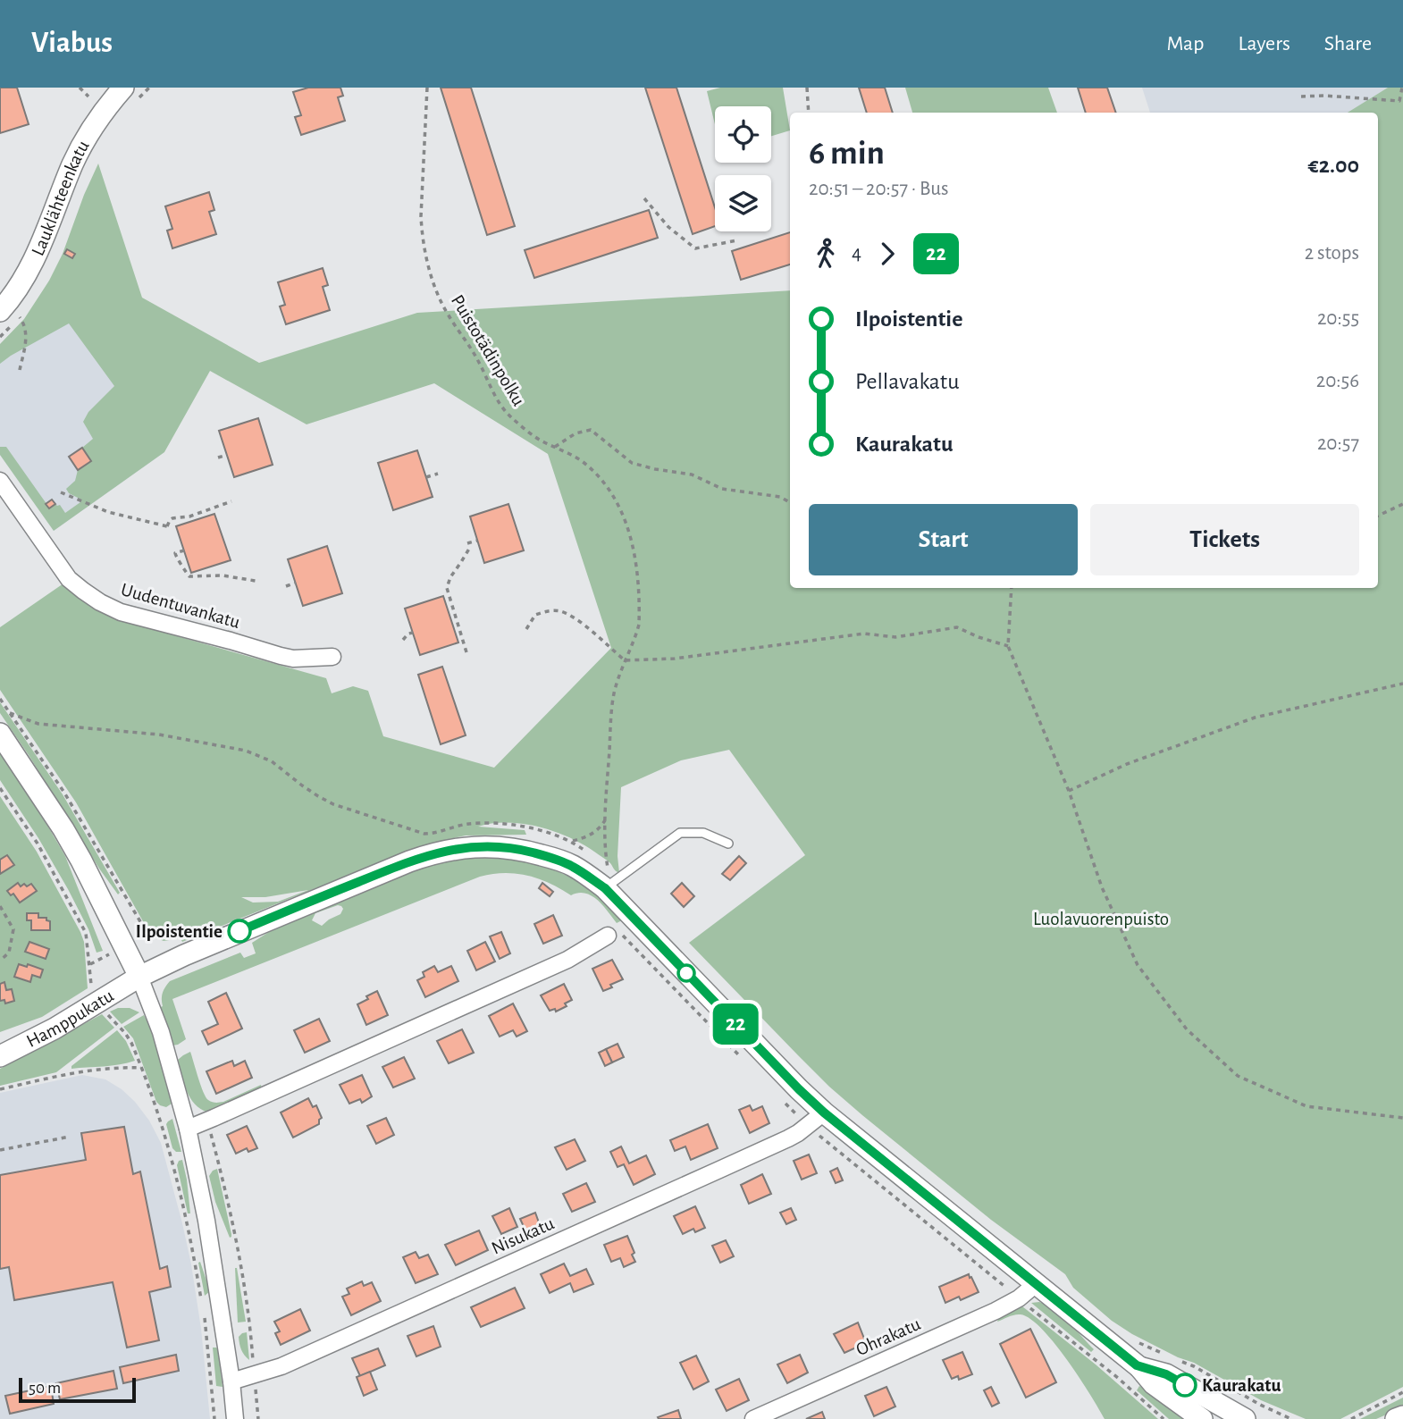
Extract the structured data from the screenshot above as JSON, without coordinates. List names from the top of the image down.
{
  "streets": {
    "street": [
      "Lauklähteenkatu",
      "Uudentuvankatu",
      "Hamppukatu",
      "Nisukatu",
      "Ohrakatu"
    ],
    "path": ["Puistotädinpolku"]
  },
  "crossings": [
    ["Puistotädinpolku", "Hamppukatu"],
    ["Hamppukatu", "Nisukatu"],
    ["Hamppukatu", "Ohrakatu"]
  ],
  "parks": ["Luolavuorenpuisto"],
  "places": ["Ilpoistentie", "Kaurakatu"],
  "lines": ["bus line 22"],
  "scale_bar": "50 m",
  "page": {
    "header": "Viabus",
    "nav": ["Map", "Layers", "Share"],
    "on_map": "22",
    "heading": ["6 min", "20:51 – 20:57 · Bus", "€2.00"],
    "legs": ["4", "22", "2 stops"],
    "list": [
      {
        "name": "Ilpoistentie",
        "value": "20:55"
      },
      {
        "name": "Pellavakatu",
        "value": "20:56"
      },
      {
        "name": "Kaurakatu",
        "value": "20:57"
      }
    ],
    "buttons": ["Start", "Tickets"],
    "scale": "50 m"
  }
}
